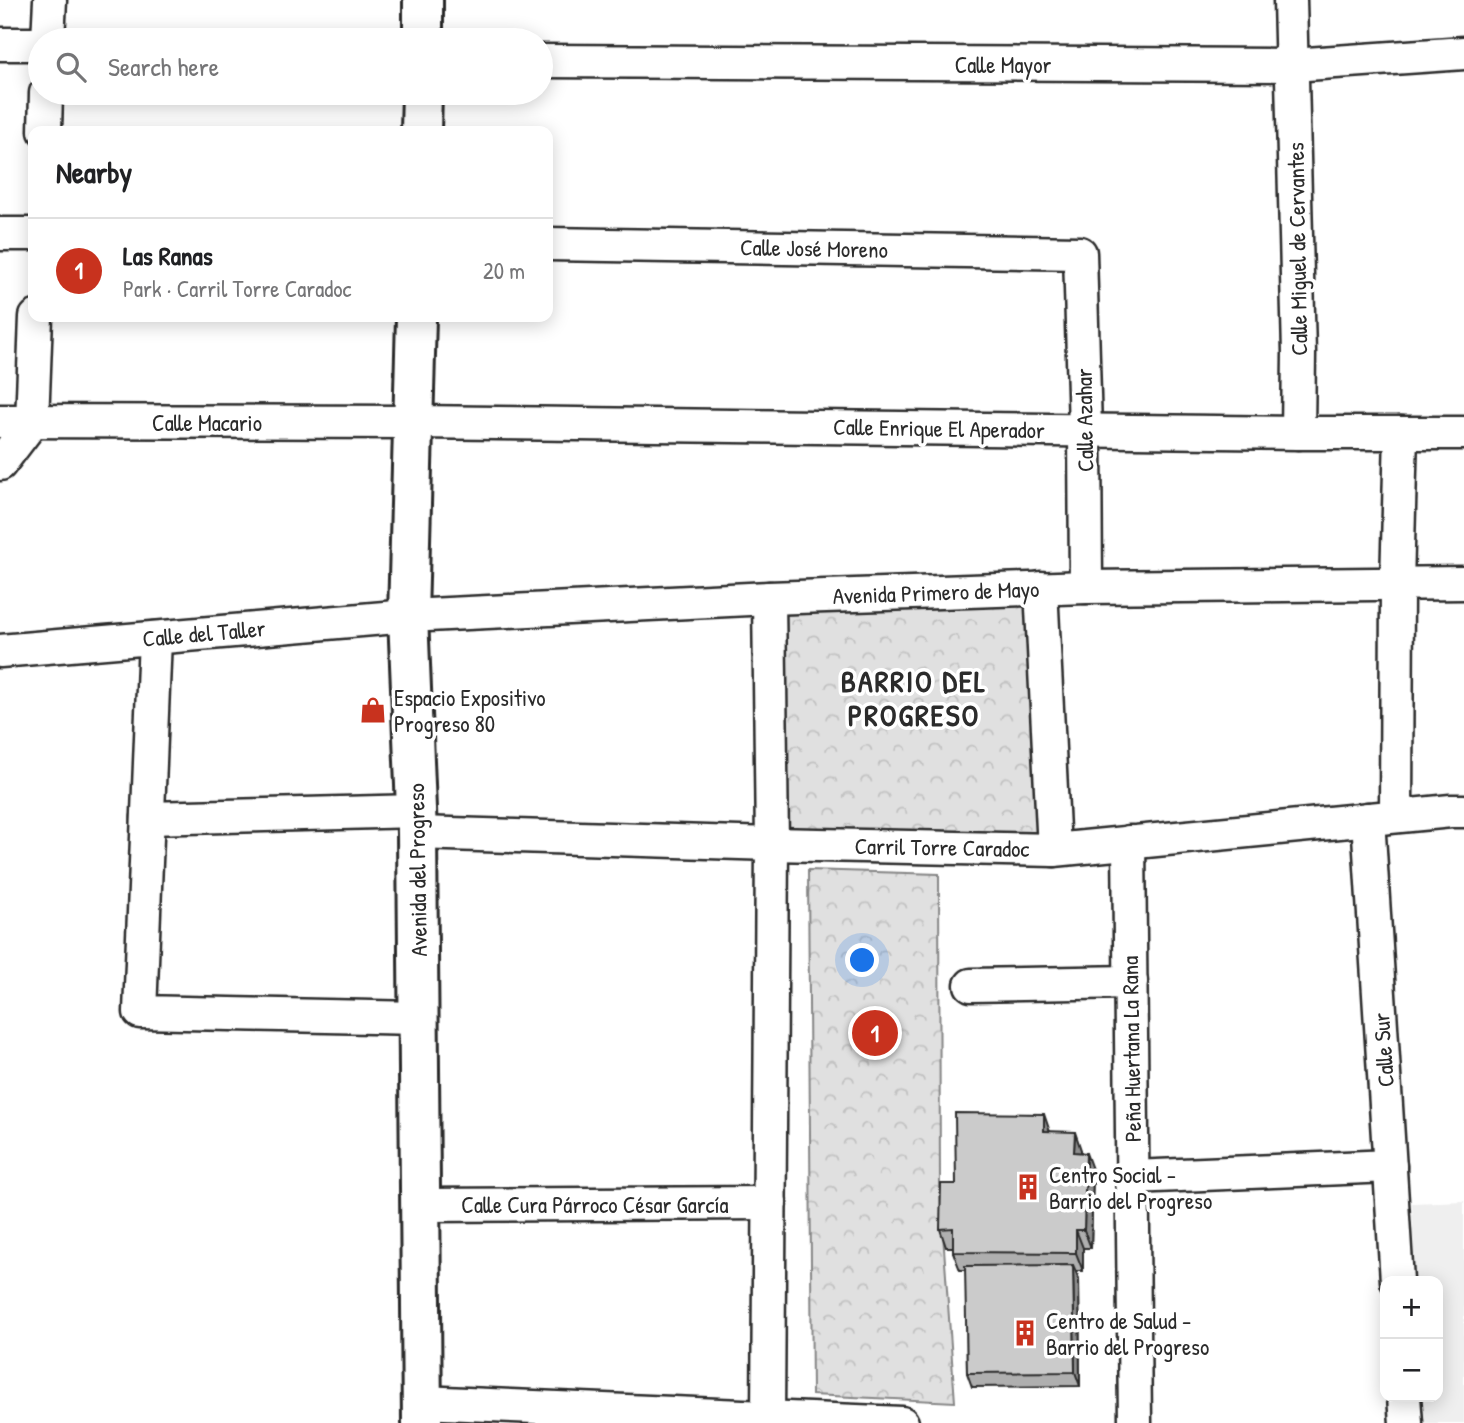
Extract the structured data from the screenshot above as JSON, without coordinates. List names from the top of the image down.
{
  "streets": {
    "main road": ["Avenida del Progreso"],
    "street": [
      "Calle Mayor",
      "Calle José Moreno",
      "Calle Miguel de Cervantes",
      "Calle Azahar",
      "Calle Macario",
      "Calle Enrique El Aperador",
      "Avenida Primero de Mayo",
      "Calle del Taller",
      "Carril Torre Caradoc",
      "Peña Huertana La Rana",
      "Calle Sur",
      "Calle Cura Párroco César García"
    ]
  },
  "crossings": [
    ["Calle Mayor", "Calle Miguel de Cervantes"],
    ["Calle José Moreno", "Calle Azahar"],
    ["Calle Miguel de Cervantes", "Calle Enrique El Aperador"],
    ["Calle Azahar", "Calle Enrique El Aperador"],
    ["Calle Azahar", "Avenida Primero de Mayo"],
    ["Calle Macario", "Calle Enrique El Aperador"],
    ["Calle Macario", "Avenida del Progreso"],
    ["Calle Enrique El Aperador", "Avenida del Progreso"],
    ["Calle Enrique El Aperador", "Calle Sur"],
    ["Avenida Primero de Mayo", "Calle del Taller"],
    ["Avenida Primero de Mayo", "Avenida del Progreso"],
    ["Avenida Primero de Mayo", "Calle Sur"],
    ["Calle del Taller", "Avenida del Progreso"],
    ["Carril Torre Caradoc", "Avenida del Progreso"],
    ["Carril Torre Caradoc", "Peña Huertana La Rana"],
    ["Carril Torre Caradoc", "Calle Sur"],
    ["Avenida del Progreso", "Calle Cura Párroco César García"]
  ],
  "districts": ["BARRIO DEL PROGRESO"],
  "places": {
    "shop": ["Espacio Expositivo Progreso 80"],
    "building": ["Centro Social - Barrio del Progreso", "Centro de Salud - Barrio del Progreso"]
  },
  "page": {
    "search": "Search here",
    "heading": "Nearby",
    "list": [
      {
        "mark": "1",
        "name": "Las Ranas",
        "note": "Park · Carril Torre Caradoc",
        "value": "20 m"
      }
    ],
    "pins": "1",
    "map_buttons": ["+", "−"]
  }
}
